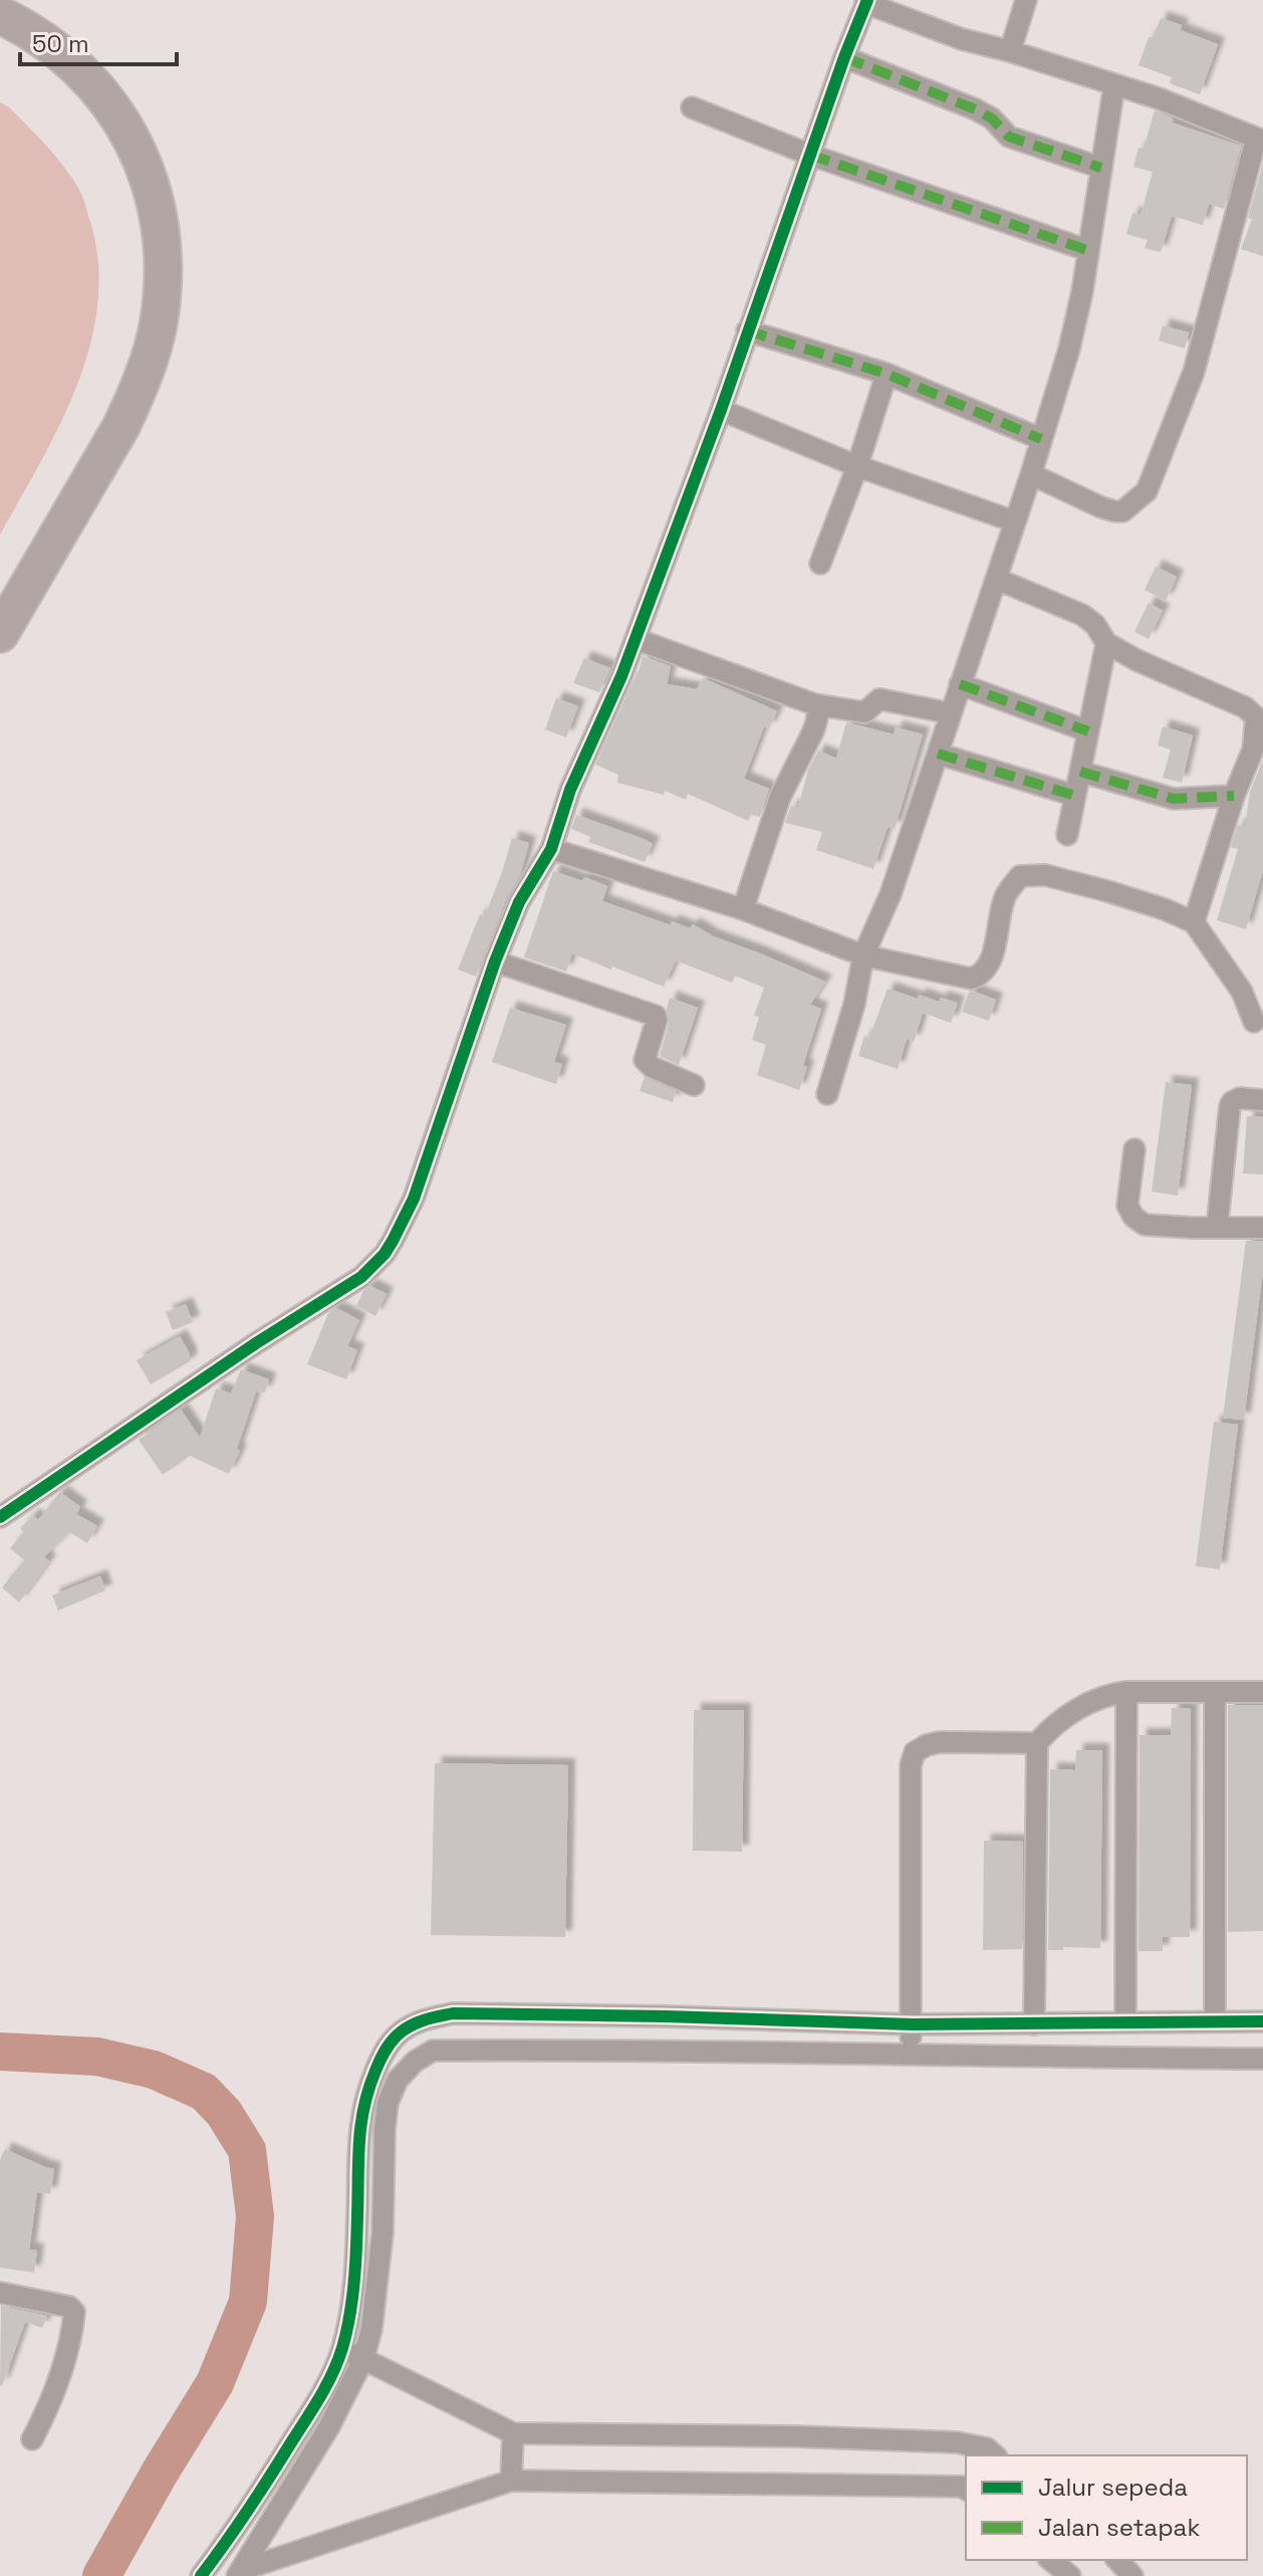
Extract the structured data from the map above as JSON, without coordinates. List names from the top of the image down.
{
  "legend": ["Jalur sepeda", "Jalan setapak"],
  "scale_bar": "50 m"
}
